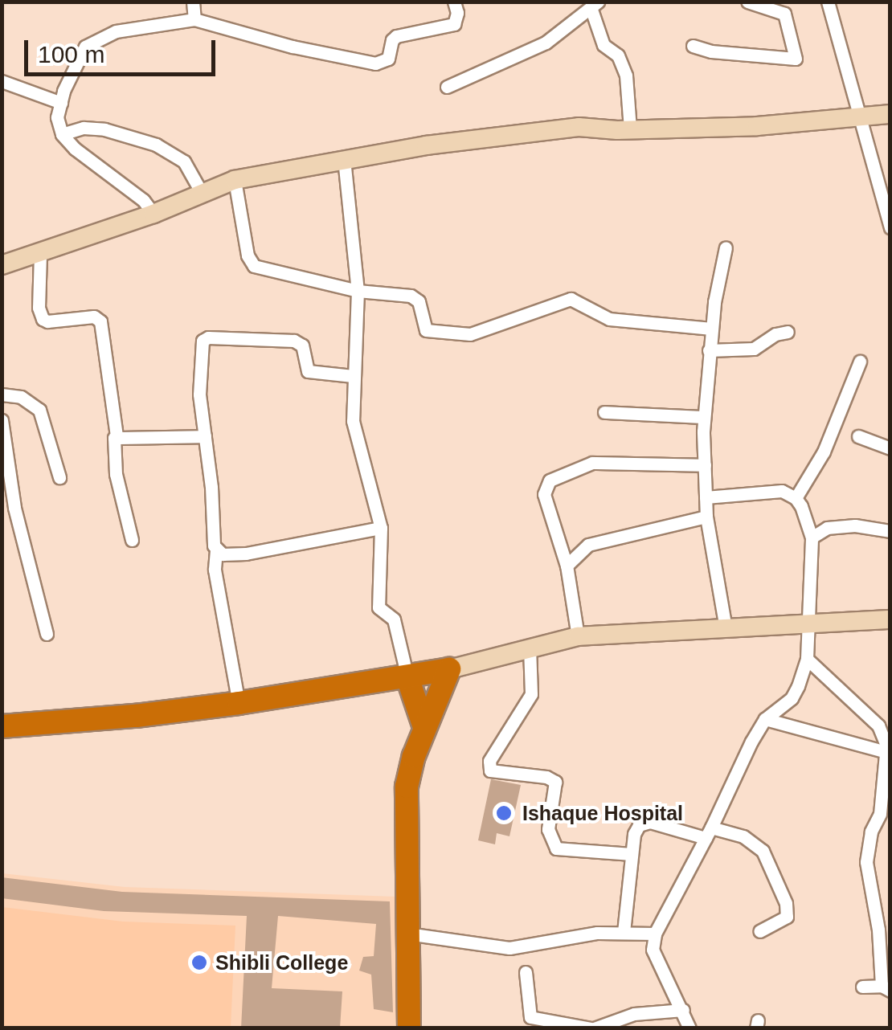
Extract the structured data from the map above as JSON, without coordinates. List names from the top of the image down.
{
  "places": ["Ishaque Hospital", "Shibli College"],
  "scale_bar": "100 m"
}
